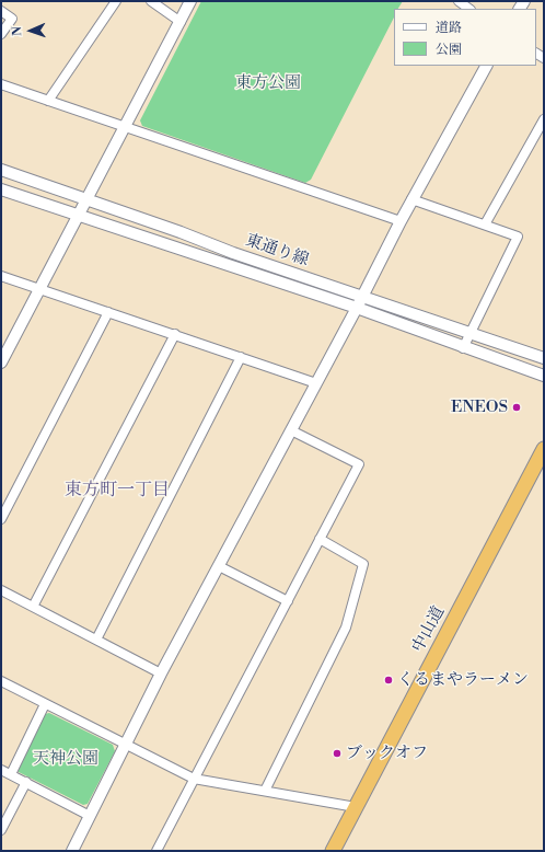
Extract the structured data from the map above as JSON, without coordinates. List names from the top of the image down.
{
  "streets": {
    "highway": ["中山道"],
    "street": ["東通り線"]
  },
  "districts": ["東方町一丁目"],
  "parks": ["東方公園", "天神公園"],
  "places": ["ENEOS", "くるまやラーメン", "ブックオフ"],
  "legend": ["道路", "公園"],
  "north": "left"
}
